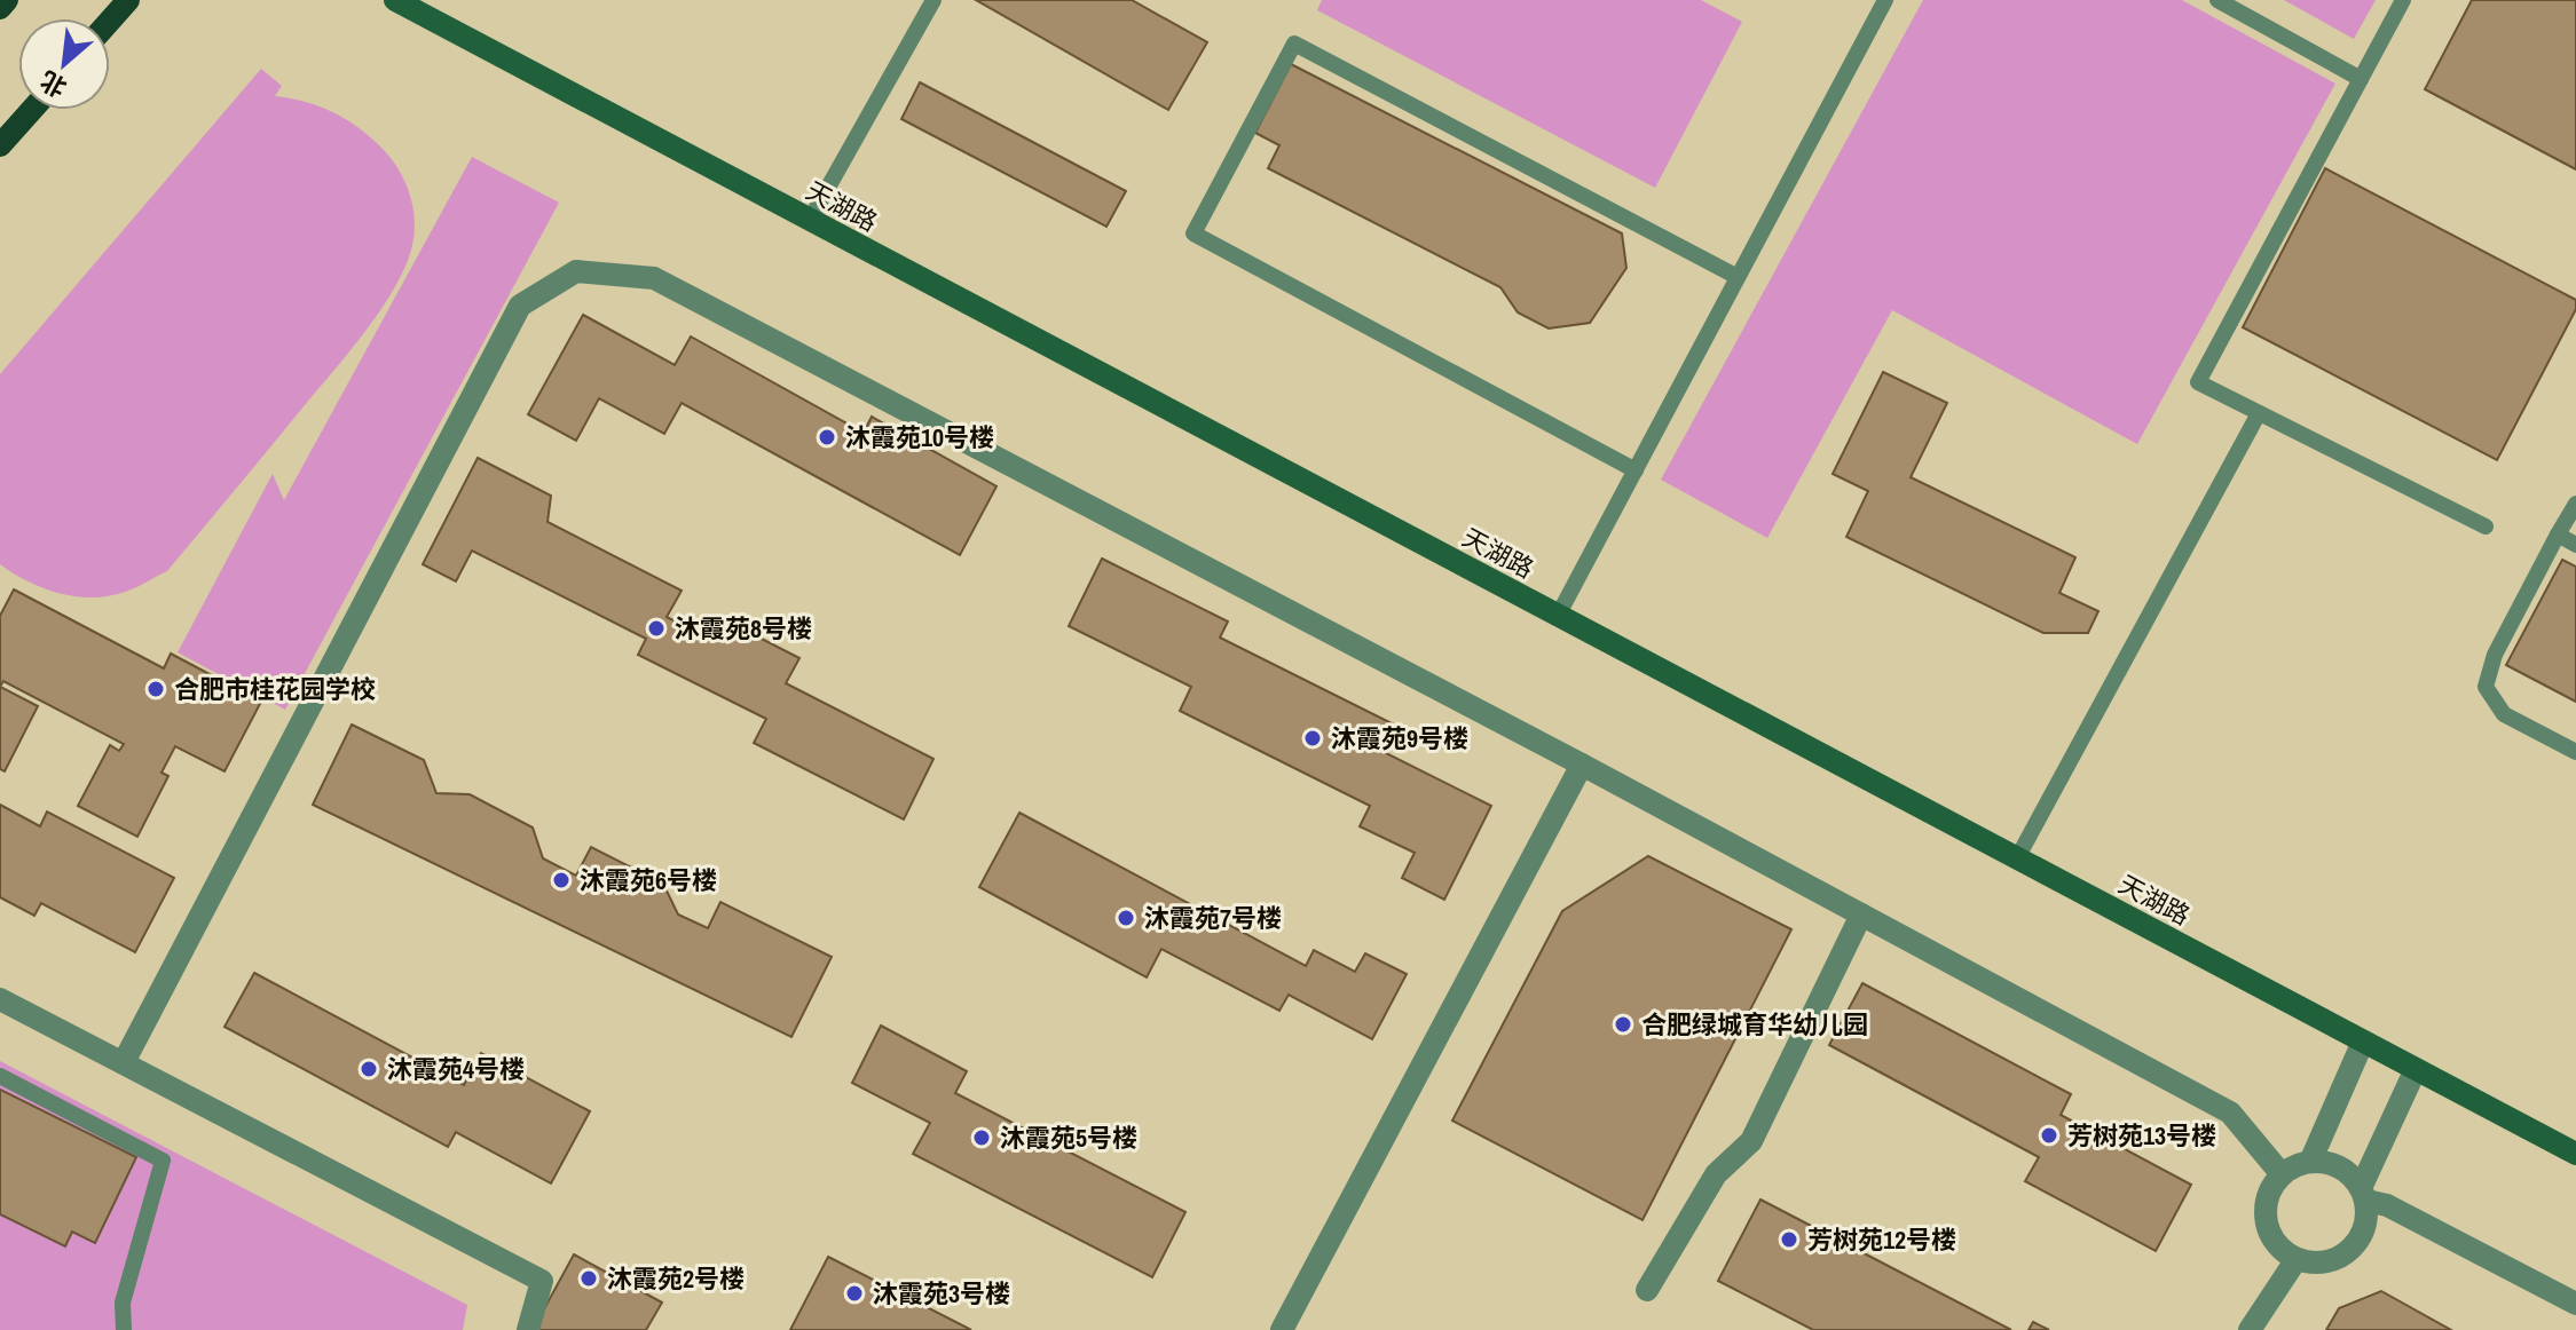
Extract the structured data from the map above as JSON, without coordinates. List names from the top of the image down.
{
  "streets": {
    "street": ["天湖路"]
  },
  "places": [
    "沐霞苑10号楼",
    "沐霞苑8号楼",
    "合肥市桂花园学校",
    "沐霞苑9号楼",
    "沐霞苑6号楼",
    "沐霞苑7号楼",
    "合肥绿城育华幼儿园",
    "沐霞苑4号楼",
    "芳树苑13号楼",
    "沐霞苑5号楼",
    "芳树苑12号楼",
    "沐霞苑2号楼",
    "沐霞苑3号楼"
  ],
  "north": "bottom left"
}
